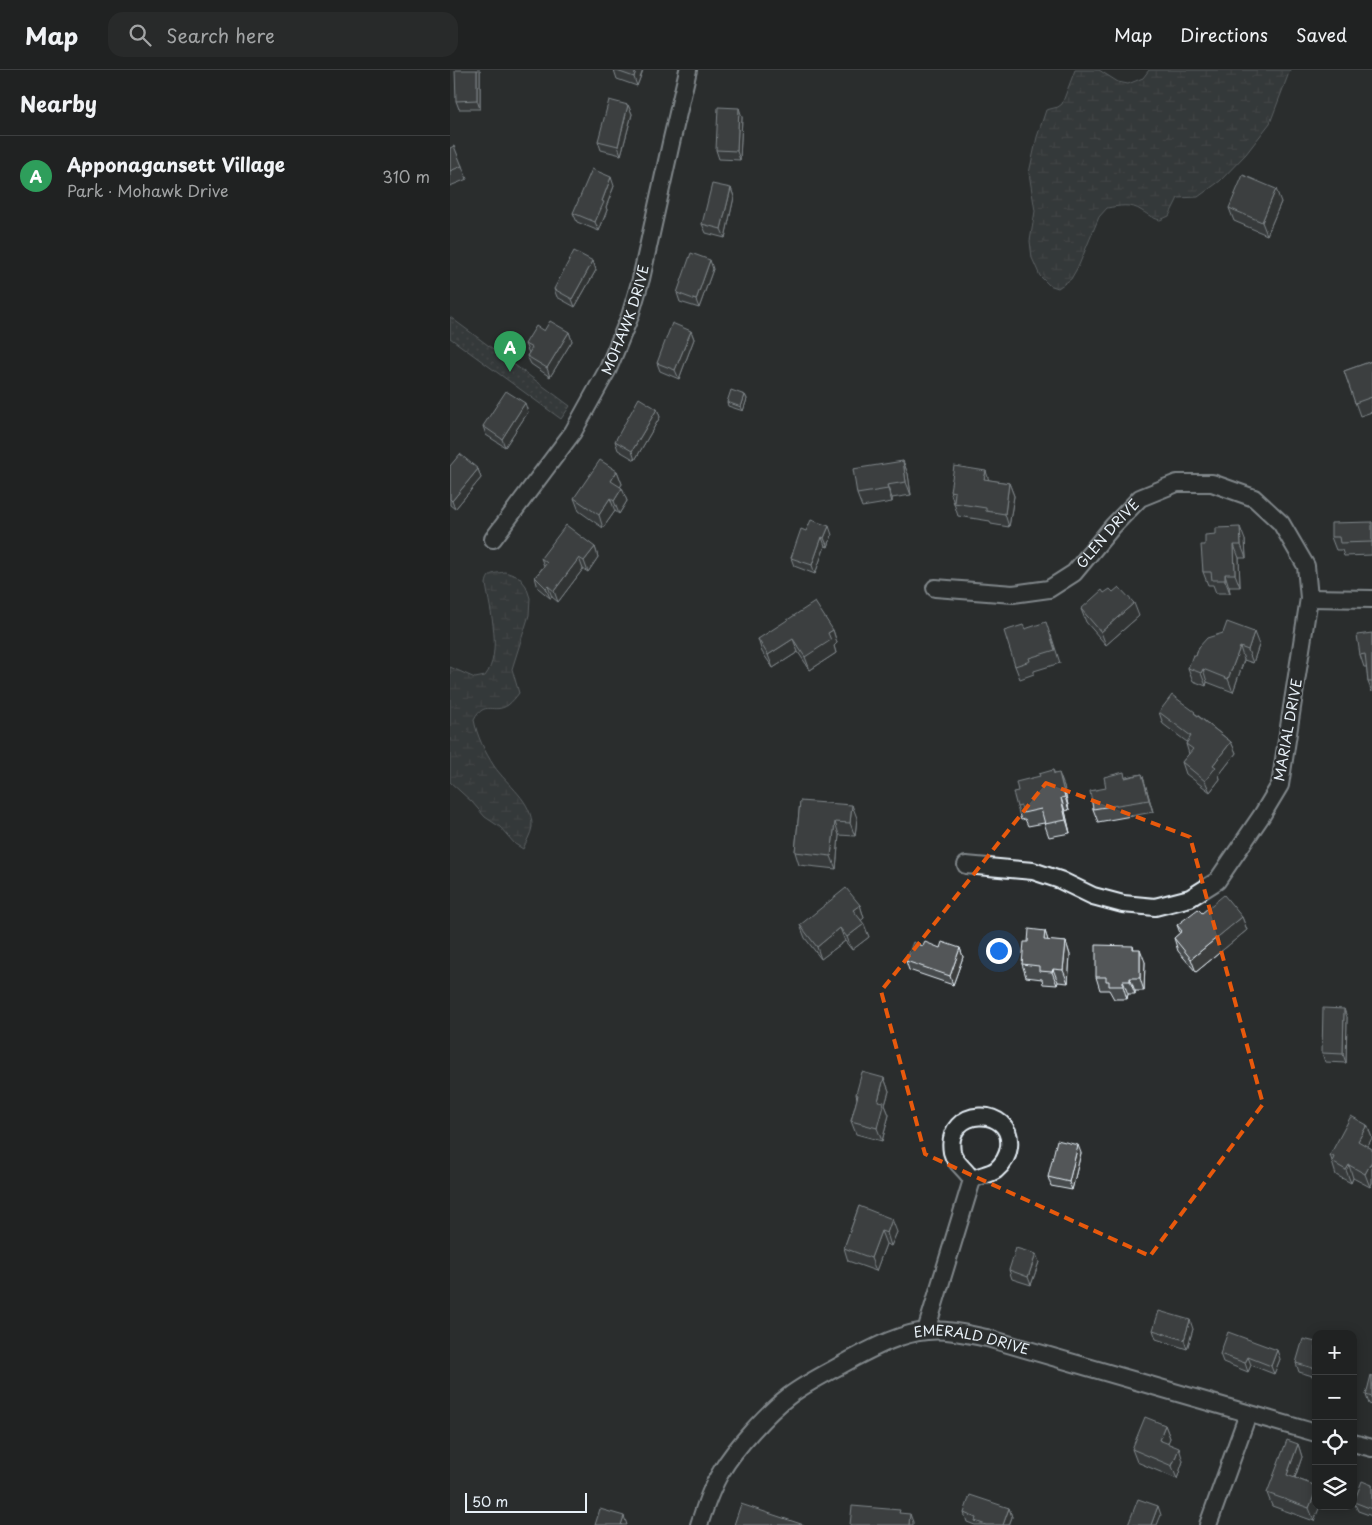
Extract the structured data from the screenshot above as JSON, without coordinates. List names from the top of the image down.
{
  "streets": {
    "street": [
      "MOHAWK DRIVE",
      "GLEN DRIVE",
      "MARIAL DRIVE",
      "EMERALD DRIVE"
    ]
  },
  "crossings": [
    ["GLEN DRIVE", "MARIAL DRIVE"]
  ],
  "scale_bar": "50 m",
  "page": {
    "header": "Map",
    "search": "Search here",
    "nav": ["Map", "Directions", "Saved"],
    "heading": "Nearby",
    "list": [
      {
        "mark": "A",
        "name": "Apponagansett Village",
        "note": "Park · Mohawk Drive",
        "value": "310 m"
      }
    ],
    "pins": "A",
    "map_buttons": ["+", "−"],
    "scale": "50 m"
  }
}
